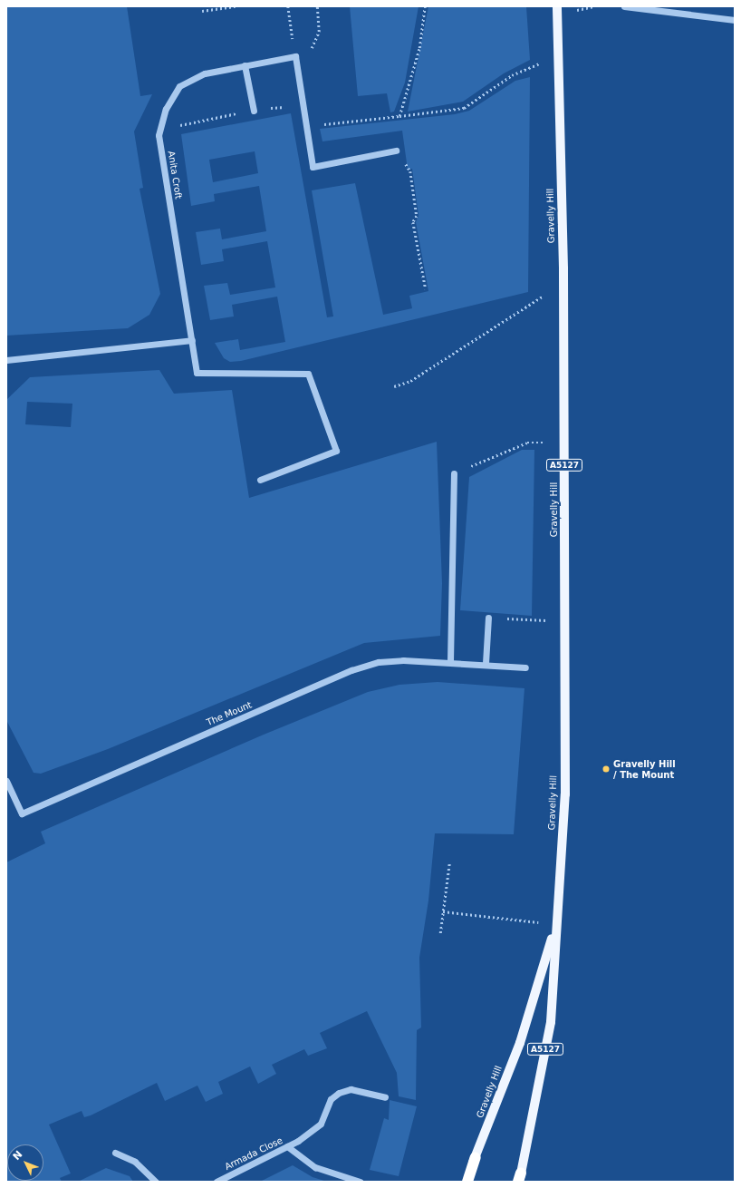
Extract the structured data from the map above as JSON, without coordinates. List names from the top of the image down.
{
  "streets": {
    "main road": ["Gravelly Hill", "A5127"],
    "street": ["Anita Croft", "The Mount", "Armada Close"]
  },
  "places": ["Gravelly Hill / The Mount"],
  "north": "top left"
}
